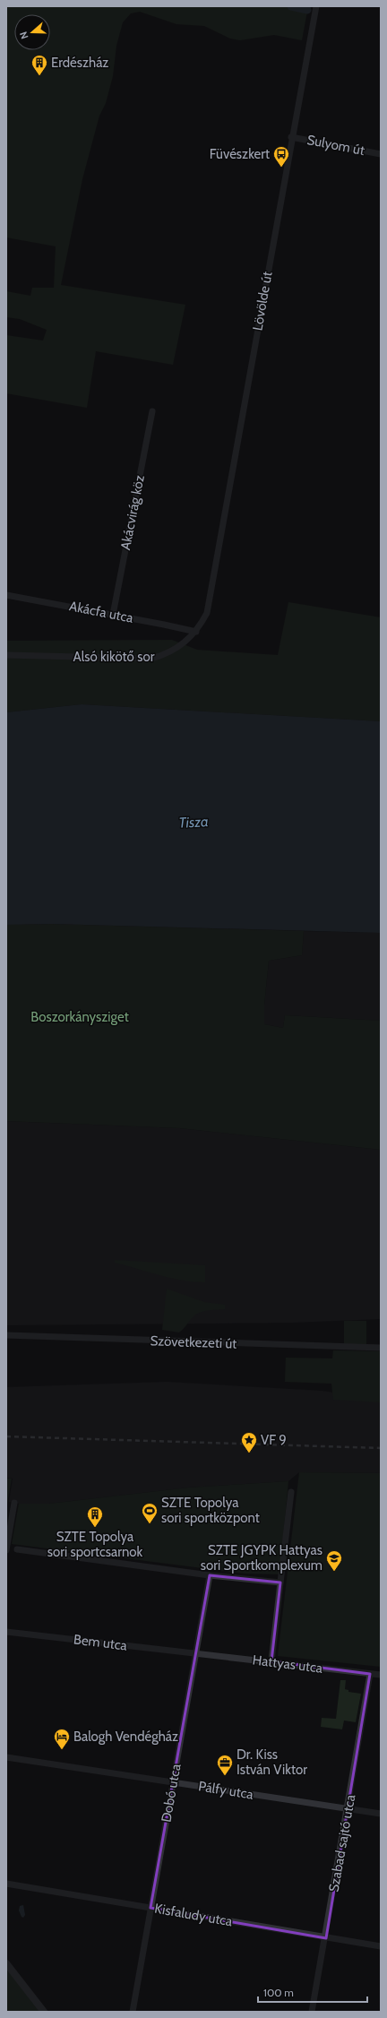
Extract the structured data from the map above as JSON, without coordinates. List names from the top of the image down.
{
  "streets": {
    "street": [
      "Sulyom út",
      "Lövölde út",
      "Akácvirág köz",
      "Akácfa utca",
      "Alsó kikötő sor",
      "Szövetkezeti út",
      "Bem utca",
      "Hattyas utca",
      "Pálfy utca",
      "Dobó utca",
      "Szabad sajtó utca",
      "Kisfaludy utca"
    ]
  },
  "crossings": [
    ["Sulyom út", "Lövölde út"],
    ["Lövölde út", "Alsó kikötő sor"],
    ["Akácvirág köz", "Akácfa utca"],
    ["Akácfa utca", "Alsó kikötő sor"],
    ["Bem utca", "Hattyas utca"],
    ["Bem utca", "Dobó utca"],
    ["Hattyas utca", "Dobó utca"],
    ["Hattyas utca", "Szabad sajtó utca"],
    ["Pálfy utca", "Dobó utca"],
    ["Pálfy utca", "Szabad sajtó utca"],
    ["Dobó utca", "Kisfaludy utca"],
    ["Szabad sajtó utca", "Kisfaludy utca"]
  ],
  "water": ["Tisza"],
  "parks": ["Boszorkánysziget"],
  "places": {
    "building": ["Erdészház", "SZTE Topolya sori sportcsarnok"],
    "bus stop": ["Füvészkert"],
    "place": ["VF 9"],
    "sports": ["SZTE Topolya sori sportközpont"],
    "school or university": ["SZTE JGYPK Hattyas sori Sportkomplexum"],
    "hotel": ["Balogh Vendégház"],
    "office": ["Dr. Kiss István Viktor"]
  },
  "scale_bar": "100 m",
  "north": "left"
}
